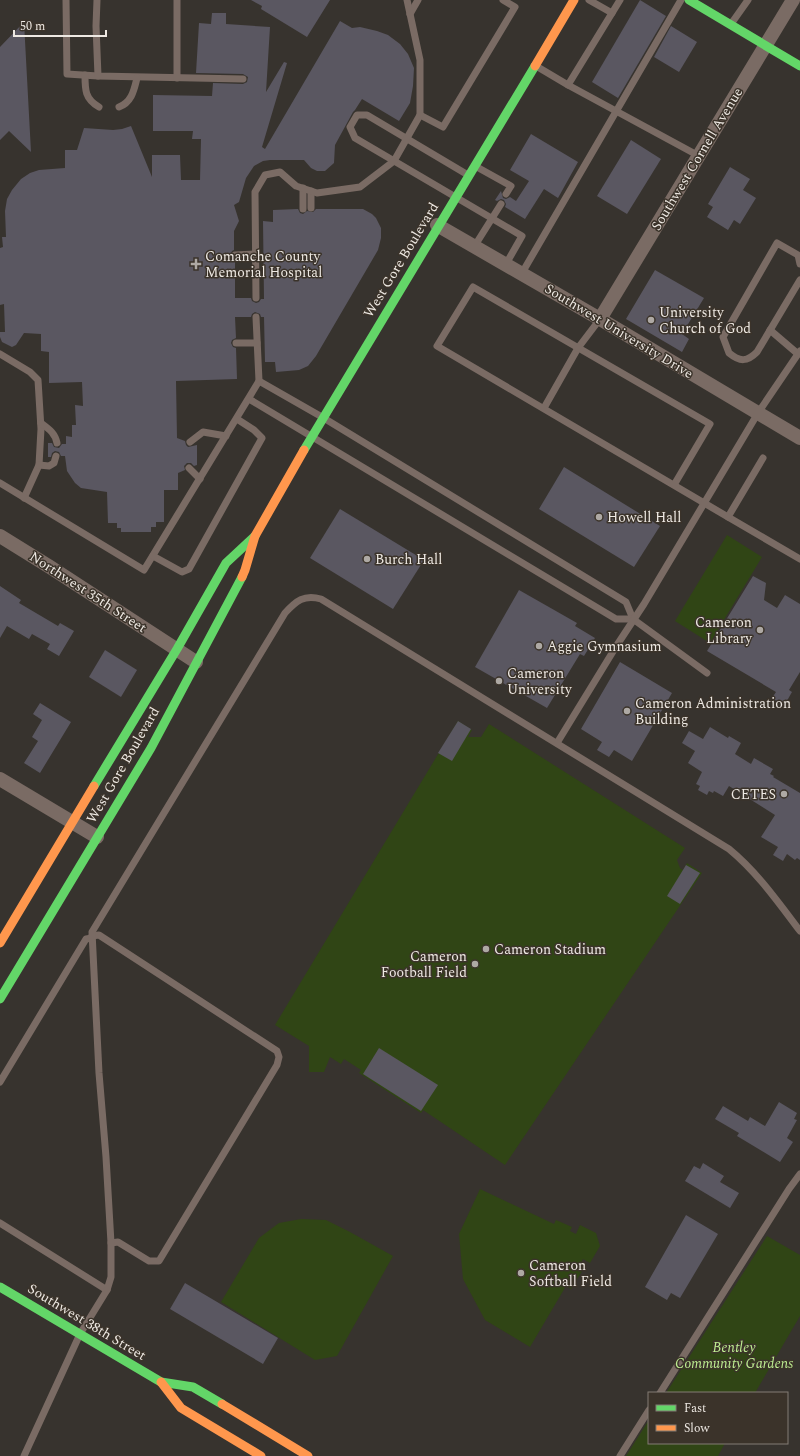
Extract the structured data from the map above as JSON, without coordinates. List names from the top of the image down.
{
  "streets": {
    "main road": ["West Gore Boulevard", "Southwest 38th Street"],
    "street": ["Southwest Cornell Avenue", "Southwest University Drive", "Northwest 35th Street"]
  },
  "crossings": [
    ["Southwest Cornell Avenue", "Southwest University Drive"],
    ["West Gore Boulevard", "Southwest University Drive"],
    ["West Gore Boulevard", "Northwest 35th Street"]
  ],
  "parks": ["Bentley Community Gardens"],
  "places": {
    "health": ["Comanche County Memorial Hospital"],
    "other": [
      "University Church of God",
      "Howell Hall",
      "Burch Hall",
      "Cameron Library",
      "Aggie Gymnasium",
      "Cameron University",
      "Cameron Administration Building",
      "CETES",
      "Cameron Stadium",
      "Cameron Football Field",
      "Cameron Softball Field"
    ]
  },
  "legend": ["Fast", "Slow"],
  "scale_bar": "50 m"
}
